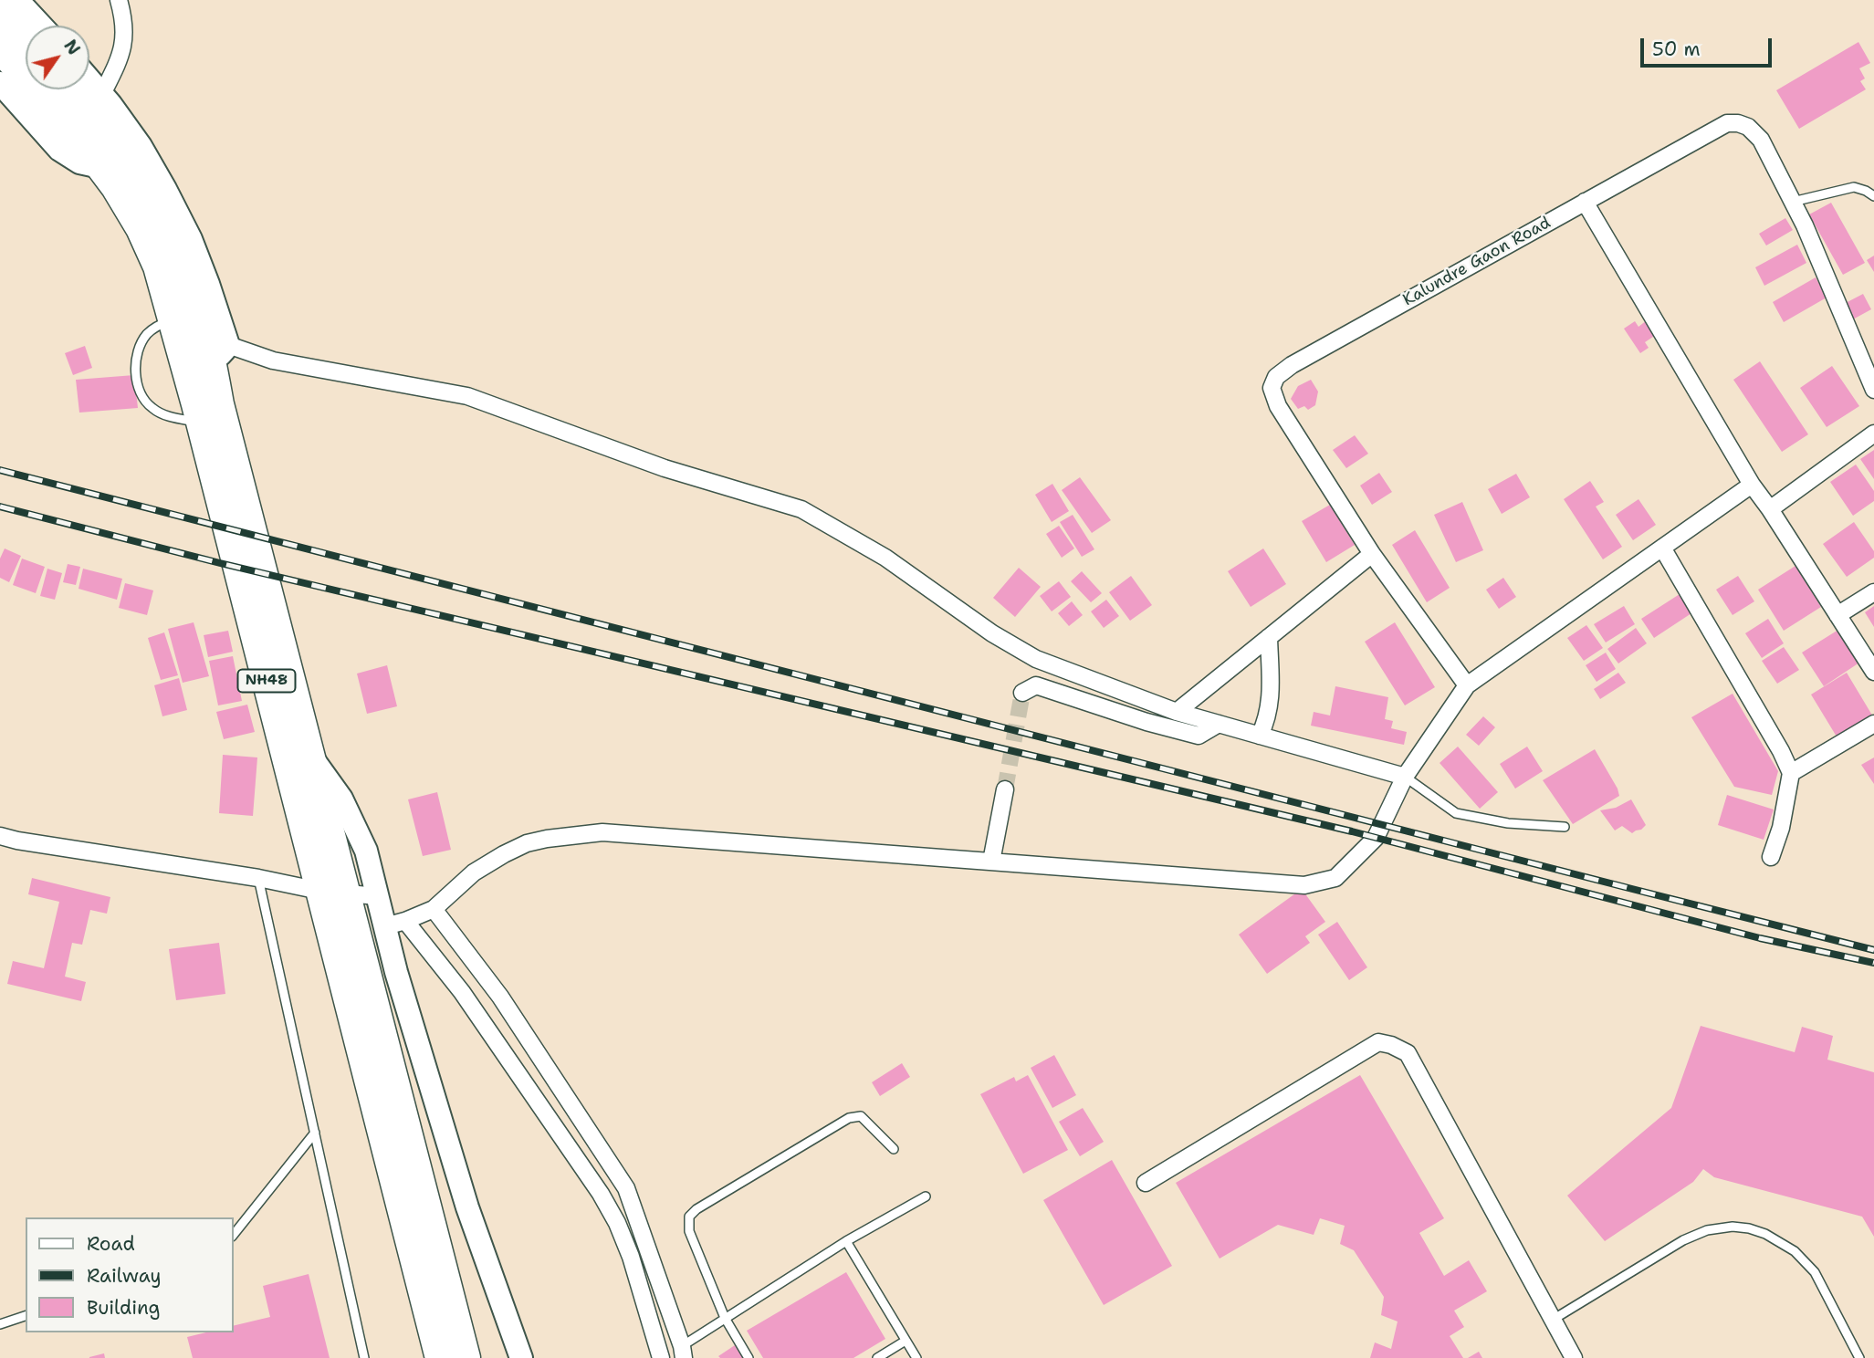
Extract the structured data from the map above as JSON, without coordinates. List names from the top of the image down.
{
  "streets": {
    "highway": ["NH48"],
    "street": ["Kalundre Gaon Road"]
  },
  "legend": ["Road", "Railway", "Building"],
  "scale_bar": "50 m",
  "north": "top right"
}
